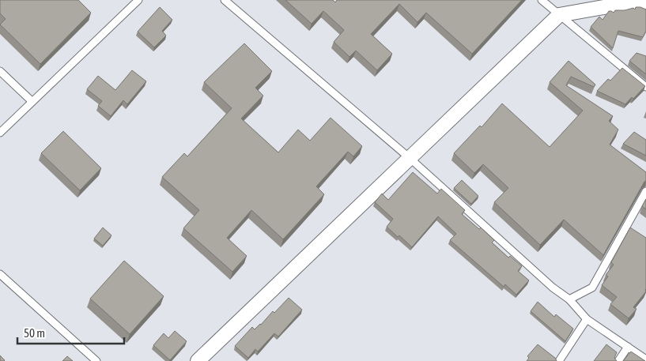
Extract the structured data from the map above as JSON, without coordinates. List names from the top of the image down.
{
  "scale_bar": "50 m"
}
